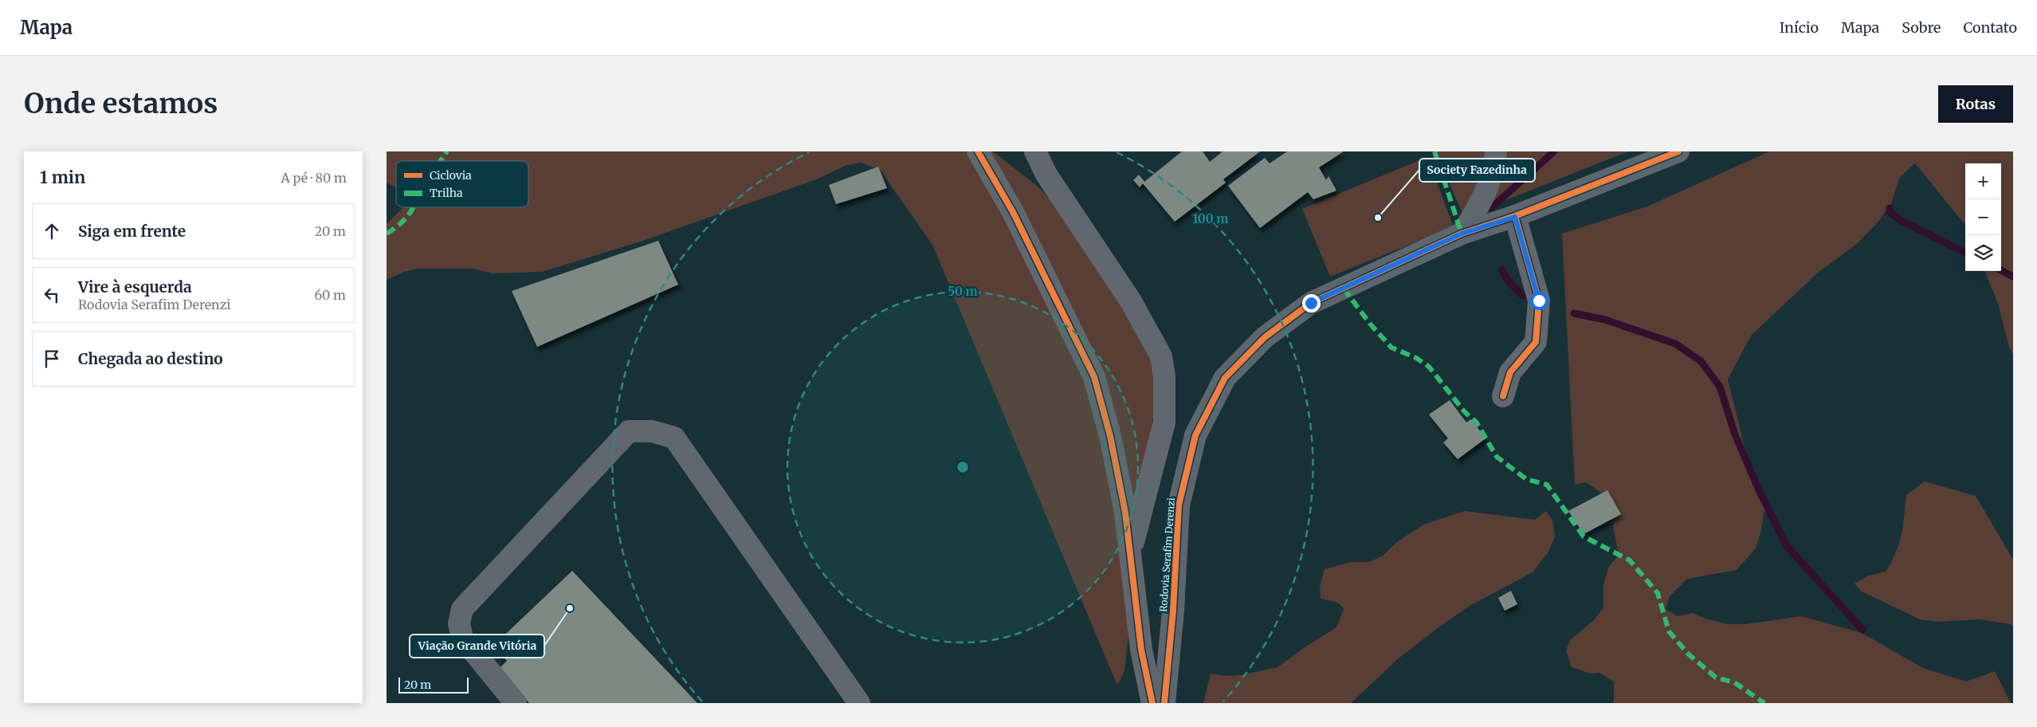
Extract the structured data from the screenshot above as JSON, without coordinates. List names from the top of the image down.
{
  "streets": {
    "main road": ["Rodovia Serafim Derenzi"]
  },
  "places": ["Society Fazedinha", "Viação Grande Vitória"],
  "legend": ["Ciclovia", "Trilha"],
  "scale_bar": "20 m",
  "page": {
    "header": "Mapa",
    "nav": [
      "Início",
      "Mapa",
      "Sobre",
      "Contato"
    ],
    "buttons": "Rotas",
    "title": "Onde estamos",
    "heading": ["1 min", "A pé · 80 m"],
    "map_buttons": ["+", "−"],
    "list": [
      ["Siga em frente", "20 m"],
      ["Vire à esquerda", "Rodovia Serafim Derenzi", "60 m"],
      "Chegada ao destino"
    ],
    "scale": "20 m"
  },
  "rings": ["100 m", "50 m"]
}
